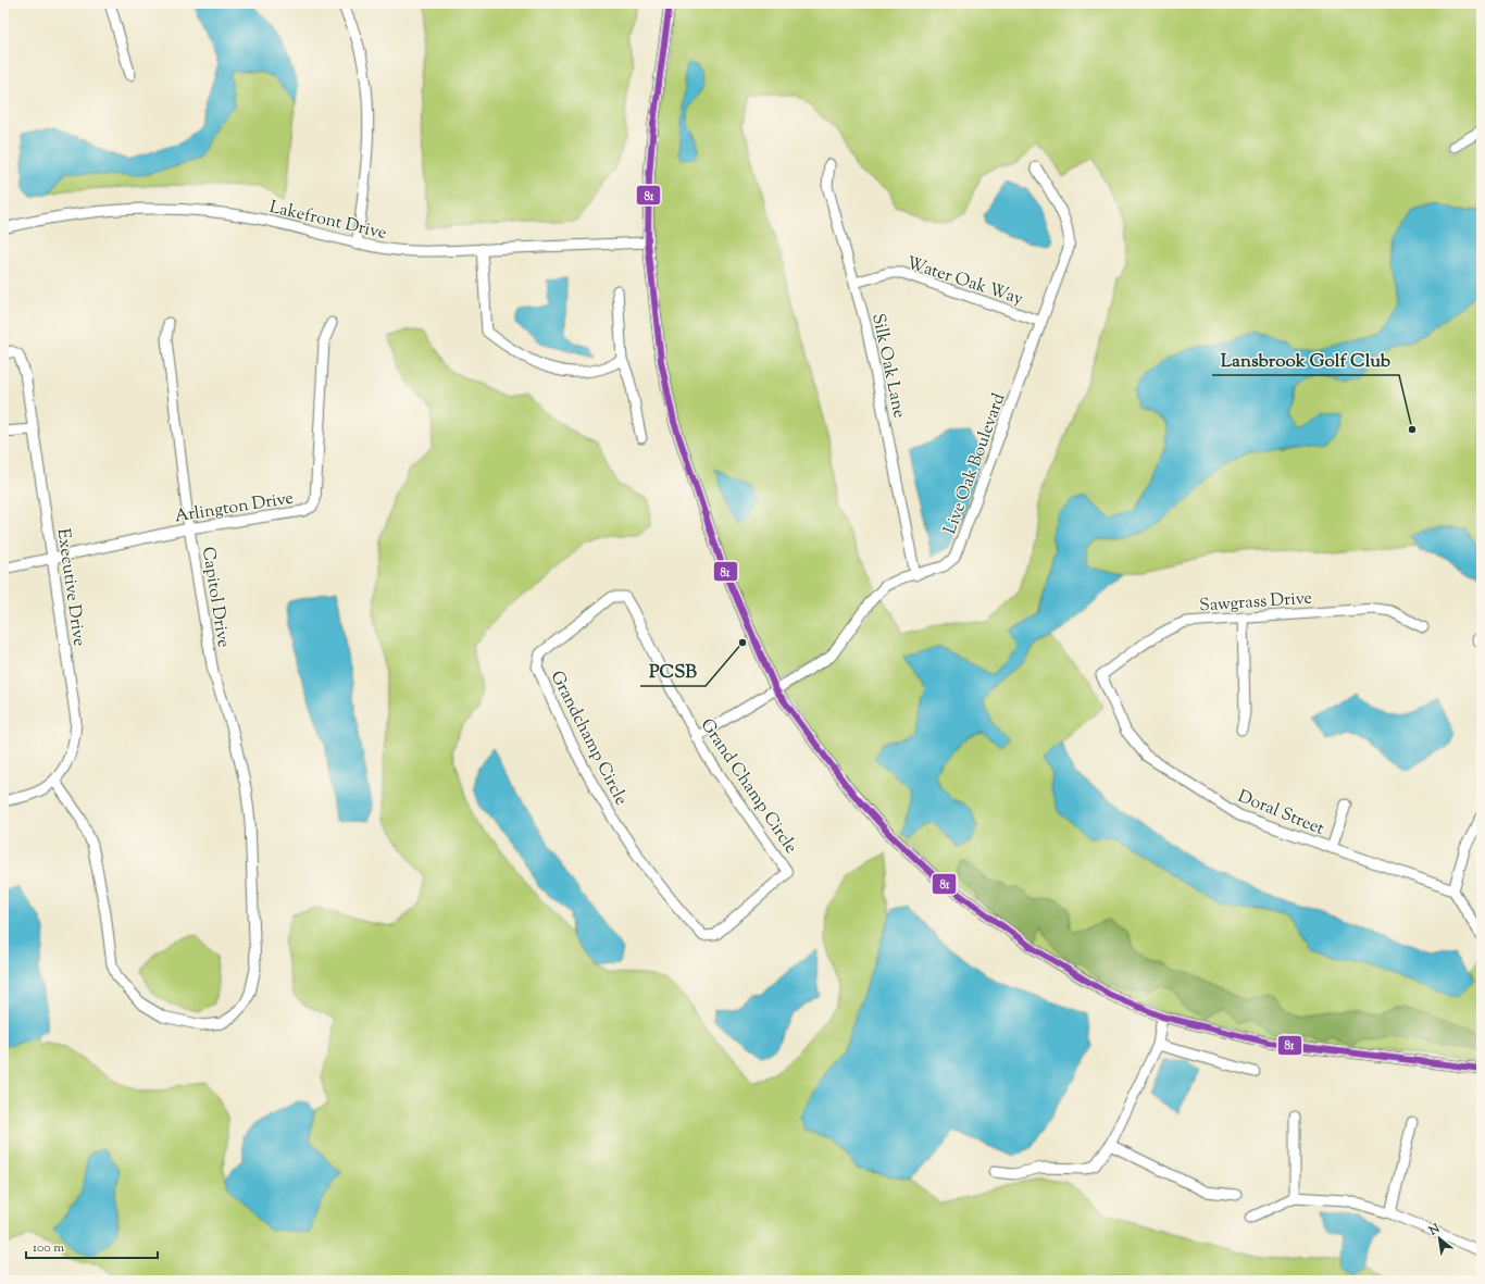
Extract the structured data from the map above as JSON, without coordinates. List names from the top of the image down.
{
  "streets": {
    "street": [
      "Lakefront Drive",
      "Water Oak Way",
      "Silk Oak Lane",
      "Live Oak Boulevard",
      "Arlington Drive",
      "Executive Drive",
      "Capitol Drive",
      "Sawgrass Drive",
      "Grandchamp Circle",
      "Grand Champ Circle",
      "Doral Street"
    ]
  },
  "crossings": [
    ["Water Oak Way", "Silk Oak Lane"],
    ["Water Oak Way", "Live Oak Boulevard"],
    ["Silk Oak Lane", "Live Oak Boulevard"],
    ["Live Oak Boulevard", "Grand Champ Circle"],
    ["Arlington Drive", "Executive Drive"],
    ["Arlington Drive", "Capitol Drive"],
    ["Executive Drive", "Capitol Drive"],
    ["Sawgrass Drive", "Doral Street"],
    ["Grandchamp Circle", "Grand Champ Circle"]
  ],
  "places": ["Lansbrook Golf Club", "PCSB"],
  "lines": ["transit line 81"],
  "scale_bar": "100 m",
  "north": "top left"
}
